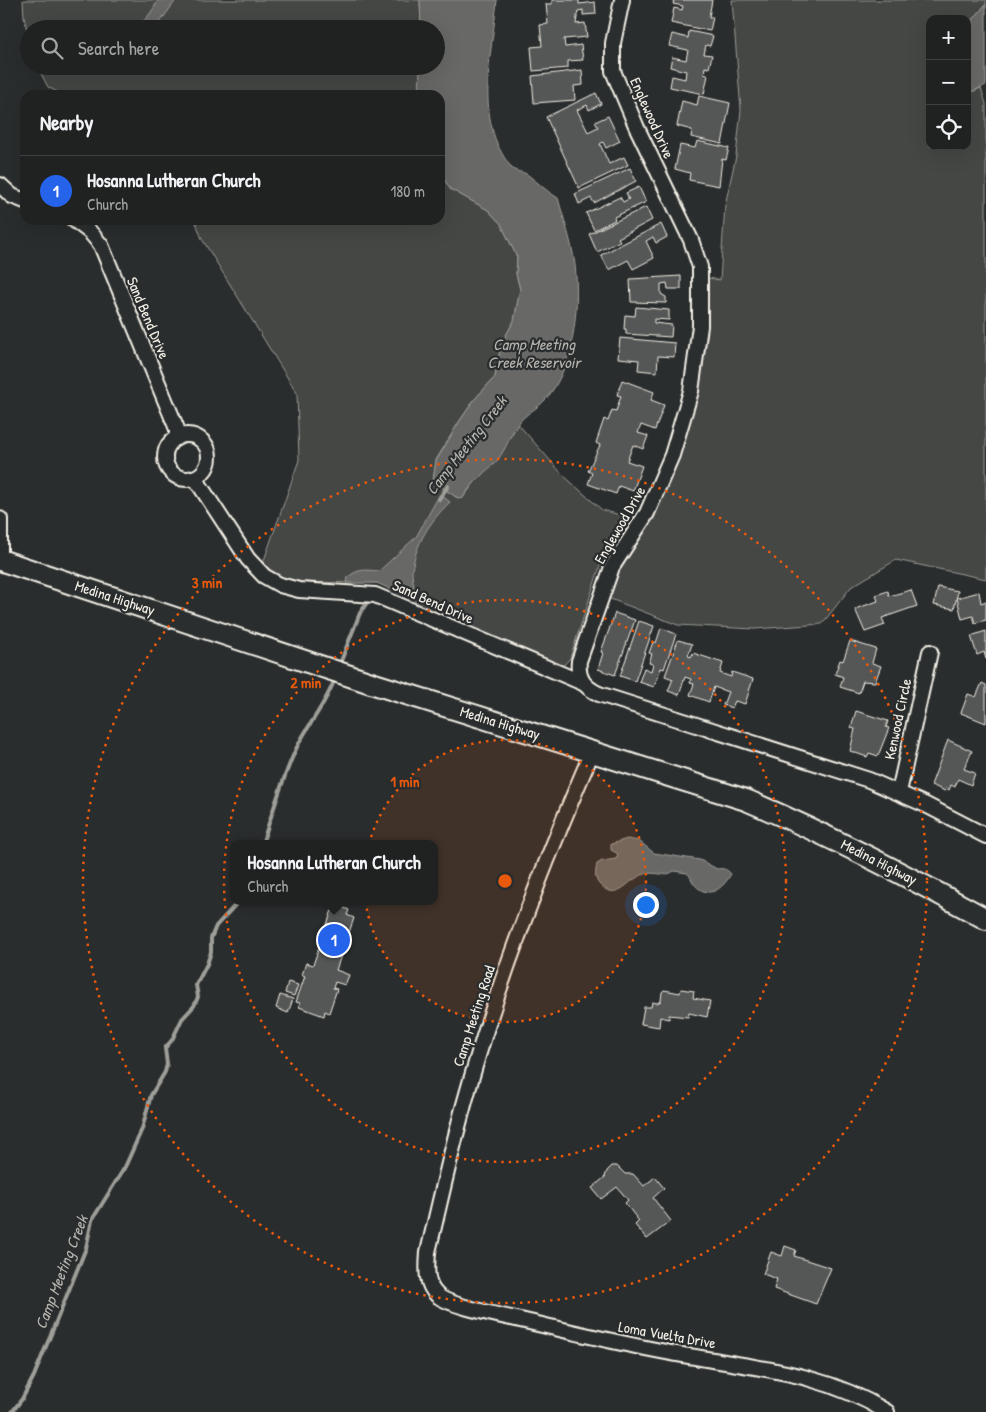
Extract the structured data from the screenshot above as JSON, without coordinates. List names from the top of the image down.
{
  "streets": {
    "main road": ["Medina Highway"],
    "street": [
      "Englewood Drive",
      "Sand Bend Drive",
      "Kenwood Circle",
      "Camp Meeting Road",
      "Loma Vuelta Drive"
    ]
  },
  "crossings": [
    ["Englewood Drive", "Sand Bend Drive"],
    ["Medina Highway", "Camp Meeting Road"],
    ["Camp Meeting Road", "Loma Vuelta Drive"]
  ],
  "water": ["Camp Meeting Creek Reservoir", "Camp Meeting Creek"],
  "page": {
    "map_buttons": ["+", "−"],
    "search": "Search here",
    "heading": "Nearby",
    "list": [
      {
        "mark": "1",
        "name": "Hosanna Lutheran Church",
        "note": "Church",
        "value": "180 m"
      }
    ],
    "popup": ["Hosanna Lutheran Church", "Church"],
    "pins": "1"
  },
  "rings": ["3 min", "2 min", "1 min"]
}
